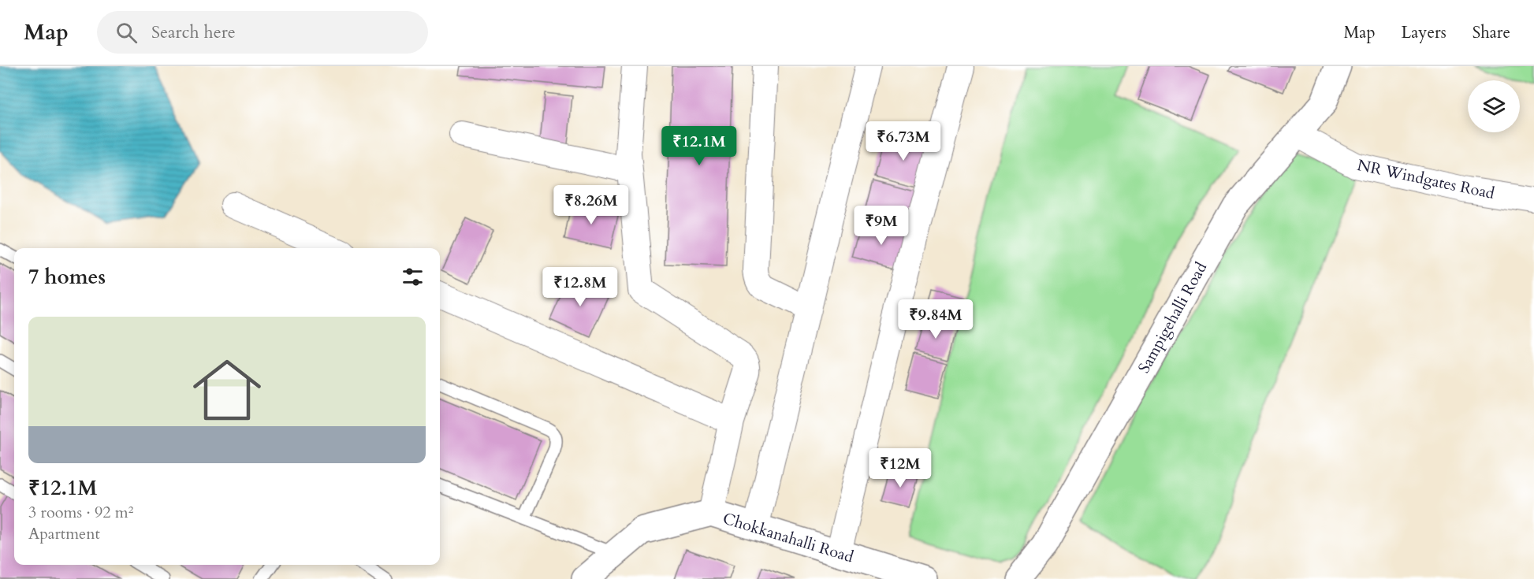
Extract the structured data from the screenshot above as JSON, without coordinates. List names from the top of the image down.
{
  "streets": {
    "street": ["NR Windgates Road", "Sampigehalli Road", "Chokkanahalli Road"]
  },
  "crossings": [
    ["NR Windgates Road", "Sampigehalli Road"]
  ],
  "page": {
    "header": "Map",
    "search": "Search here",
    "nav": ["Map", "Layers", "Share"],
    "price": [
      "₹6.73M",
      "₹12.1M",
      "₹8.26M",
      "₹9M",
      "₹12.8M",
      "₹9.84M",
      "₹12M"
    ],
    "heading": "7 homes",
    "list": [
      {
        "name": "₹12.1M",
        "note": "3 rooms · 92 m² · Apartment"
      }
    ]
  }
}
